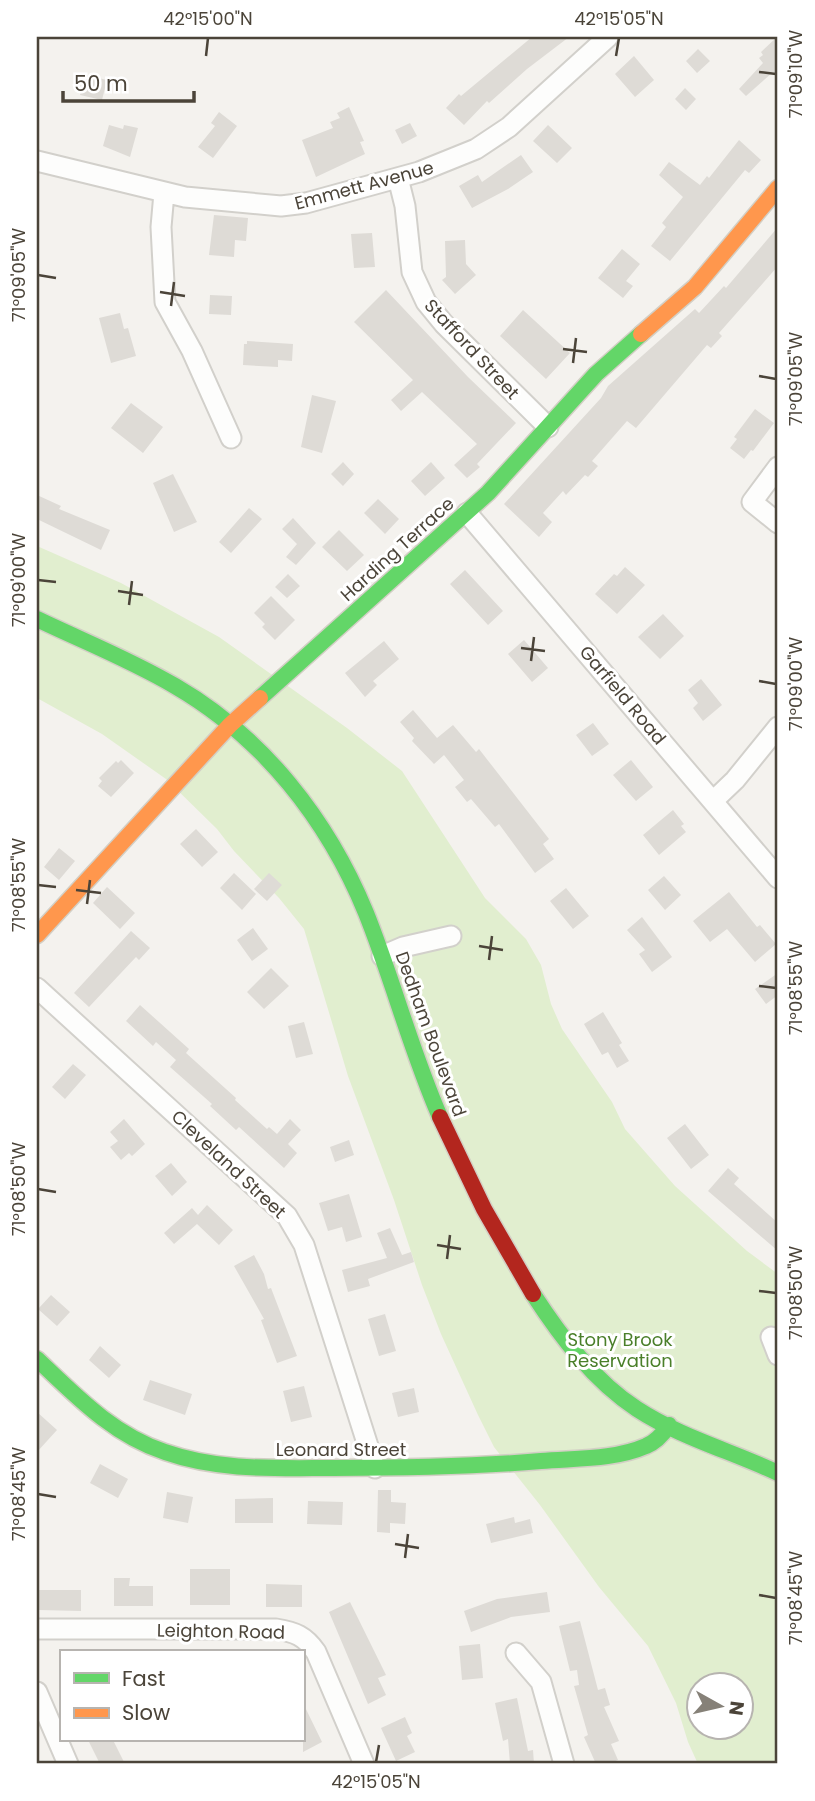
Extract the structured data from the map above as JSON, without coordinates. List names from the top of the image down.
{
  "streets": {
    "street": [
      "Emmett Avenue",
      "Stafford Street",
      "Harding Terrace",
      "Garfield Road",
      "Dedham Boulevard",
      "Cleveland Street",
      "Leonard Street",
      "Leighton Road"
    ]
  },
  "crossings": [
    ["Emmett Avenue", "Stafford Street"],
    ["Stafford Street", "Harding Terrace"],
    ["Harding Terrace", "Garfield Road"],
    ["Harding Terrace", "Dedham Boulevard"],
    ["Dedham Boulevard", "Leonard Street"],
    ["Cleveland Street", "Leonard Street"]
  ],
  "parks": ["Stony Brook Reservation"],
  "legend": ["Fast", "Slow"],
  "scale_bar": "50 m",
  "north": "right",
  "coordinates": [
    "42°15'00\"N",
    "42°15'05\"N",
    "71°09'10\"W",
    "71°09'05\"W",
    "71°09'00\"W",
    "71°08'55\"W",
    "71°08'50\"W",
    "71°08'45\"W"
  ]
}
